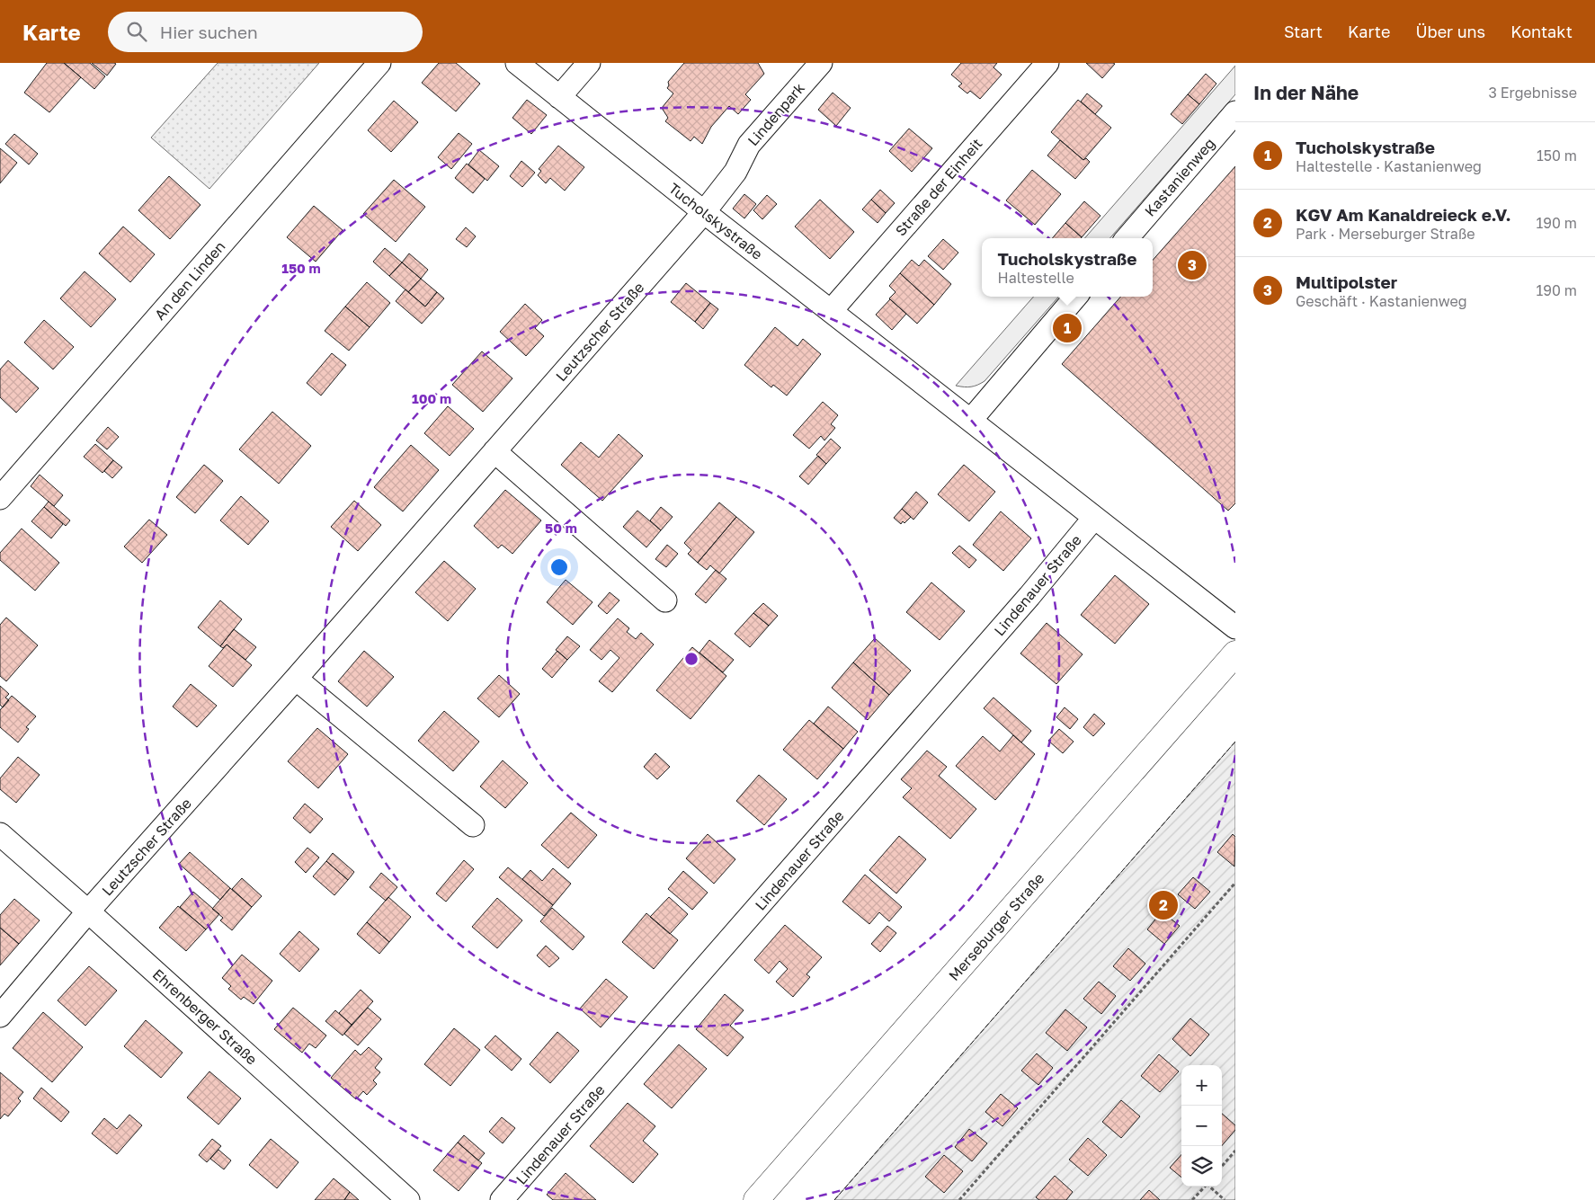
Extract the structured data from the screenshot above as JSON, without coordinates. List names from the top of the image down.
{
  "streets": {
    "main road": ["Merseburger Straße"],
    "street": [
      "Lindenpark",
      "Kastanienweg",
      "Straße der Einheit",
      "Tucholskystraße",
      "An den Linden",
      "Leutzscher Straße",
      "Lindenauer Straße",
      "Ehrenberger Straße"
    ]
  },
  "crossings": [
    ["Lindenpark", "Tucholskystraße"],
    ["Lindenpark", "Leutzscher Straße"],
    ["Straße der Einheit", "Tucholskystraße"],
    ["Tucholskystraße", "Leutzscher Straße"],
    ["Tucholskystraße", "Lindenauer Straße"],
    ["Leutzscher Straße", "Ehrenberger Straße"]
  ],
  "page": {
    "header": "Karte",
    "search": "Hier suchen",
    "nav": [
      "Start",
      "Karte",
      "Über uns",
      "Kontakt"
    ],
    "heading": ["In der Nähe", "3 Ergebnisse"],
    "list": [
      {
        "mark": "1",
        "name": "Tucholskystraße",
        "note": "Haltestelle · Kastanienweg",
        "value": "150 m"
      },
      {
        "mark": "2",
        "name": "KGV Am Kanaldreieck e.V.",
        "note": "Park · Merseburger Straße",
        "value": "190 m"
      },
      {
        "mark": "3",
        "name": "Multipolster",
        "note": "Geschäft · Kastanienweg",
        "value": "190 m"
      }
    ],
    "popup": ["Tucholskystraße", "Haltestelle"],
    "pins": ["3", "1", "2"],
    "map_buttons": ["+", "−"]
  },
  "rings": ["150 m", "100 m", "50 m"]
}
